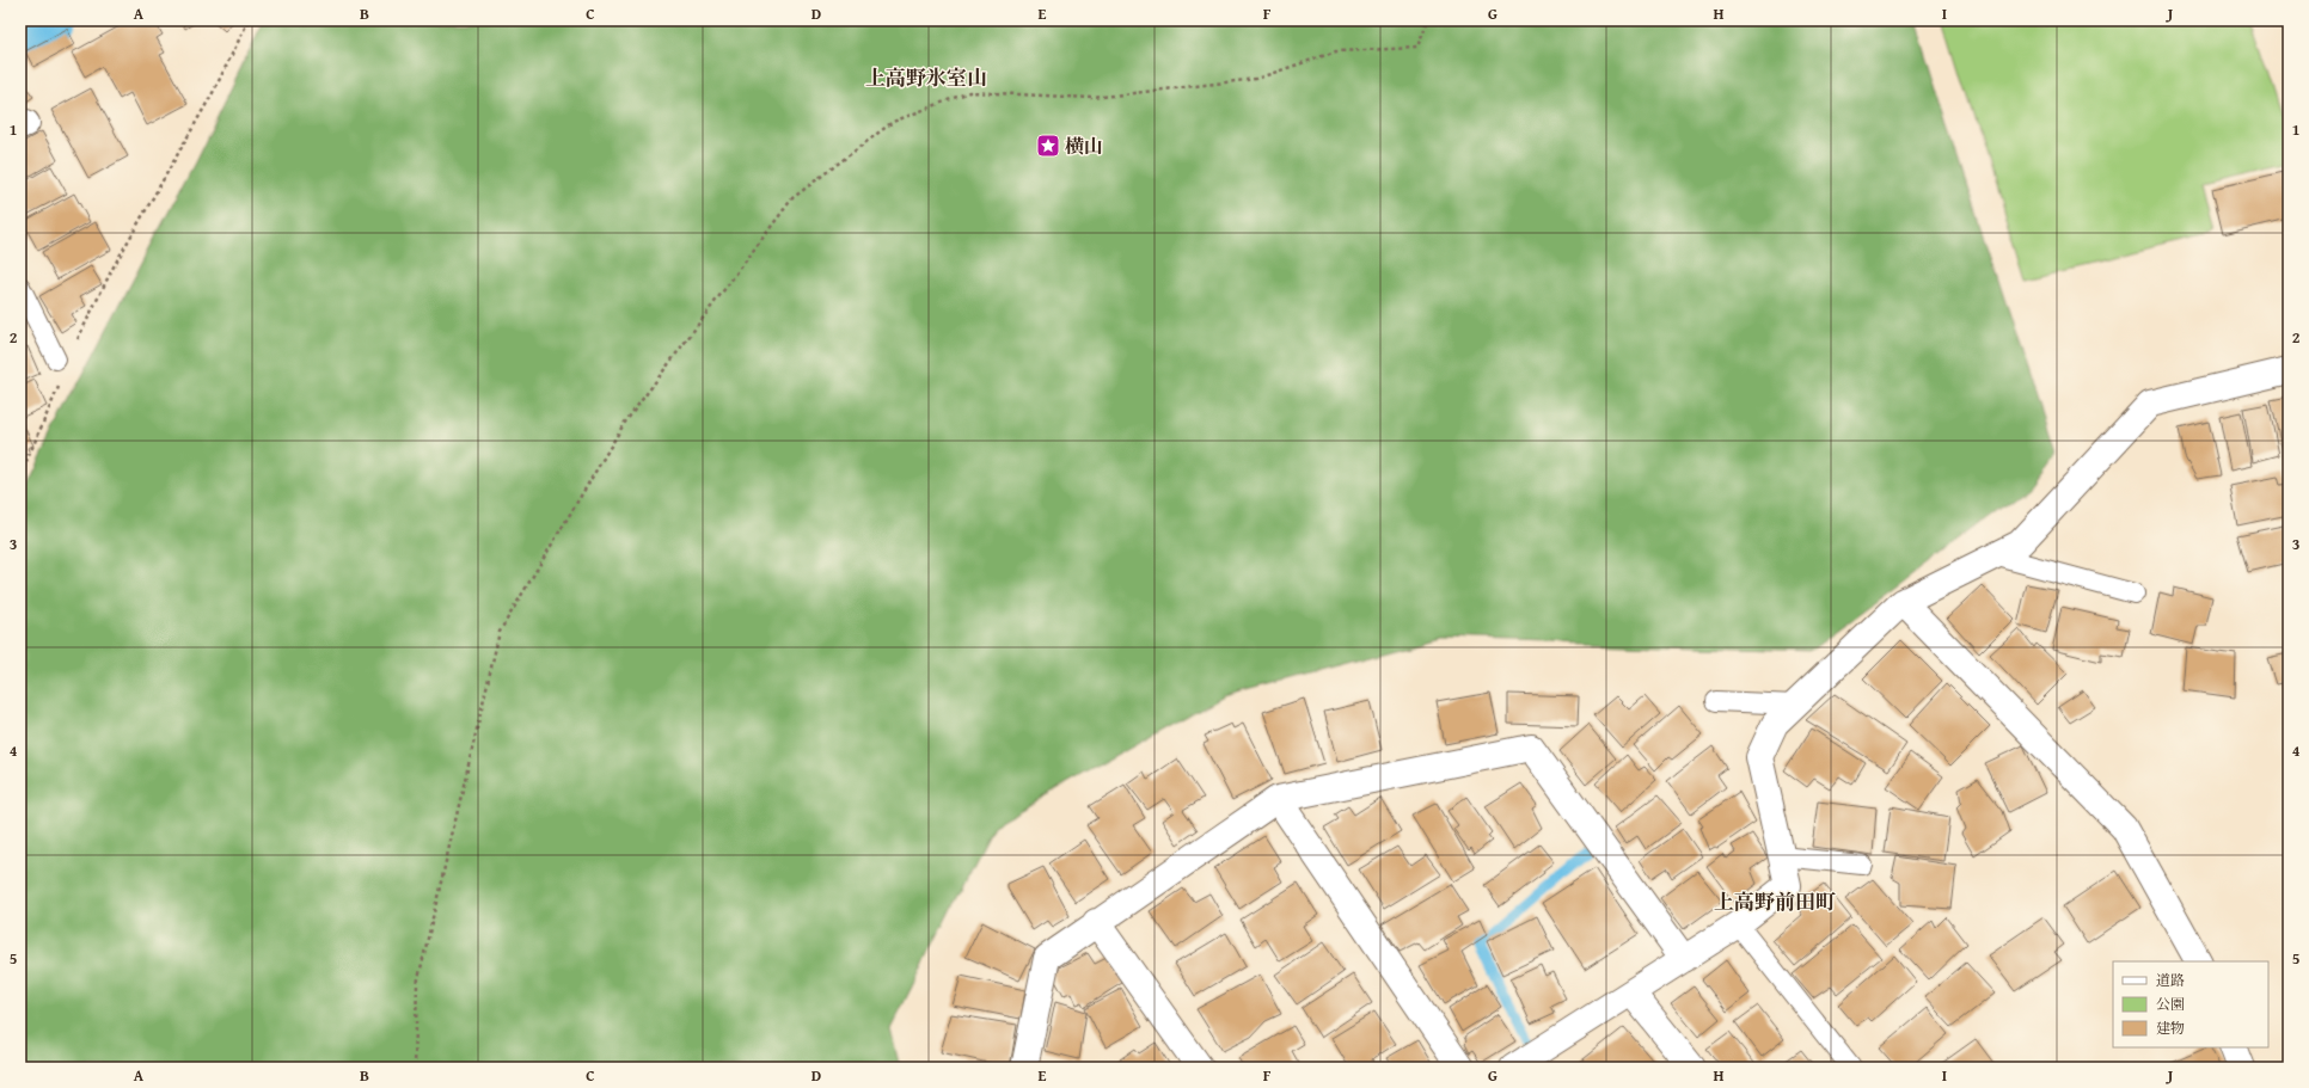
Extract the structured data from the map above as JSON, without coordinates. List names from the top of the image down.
{
  "districts": ["上高野氷室山", "上高野前田町"],
  "places": {
    "place": ["横山"]
  },
  "legend": ["道路", "公園", "建物"],
  "grid": {
    "columns": [
      "A",
      "B",
      "C",
      "D",
      "E",
      "F",
      "G",
      "H",
      "I",
      "J"
    ],
    "rows": [
      "1",
      "2",
      "3",
      "4",
      "5"
    ]
  }
}
